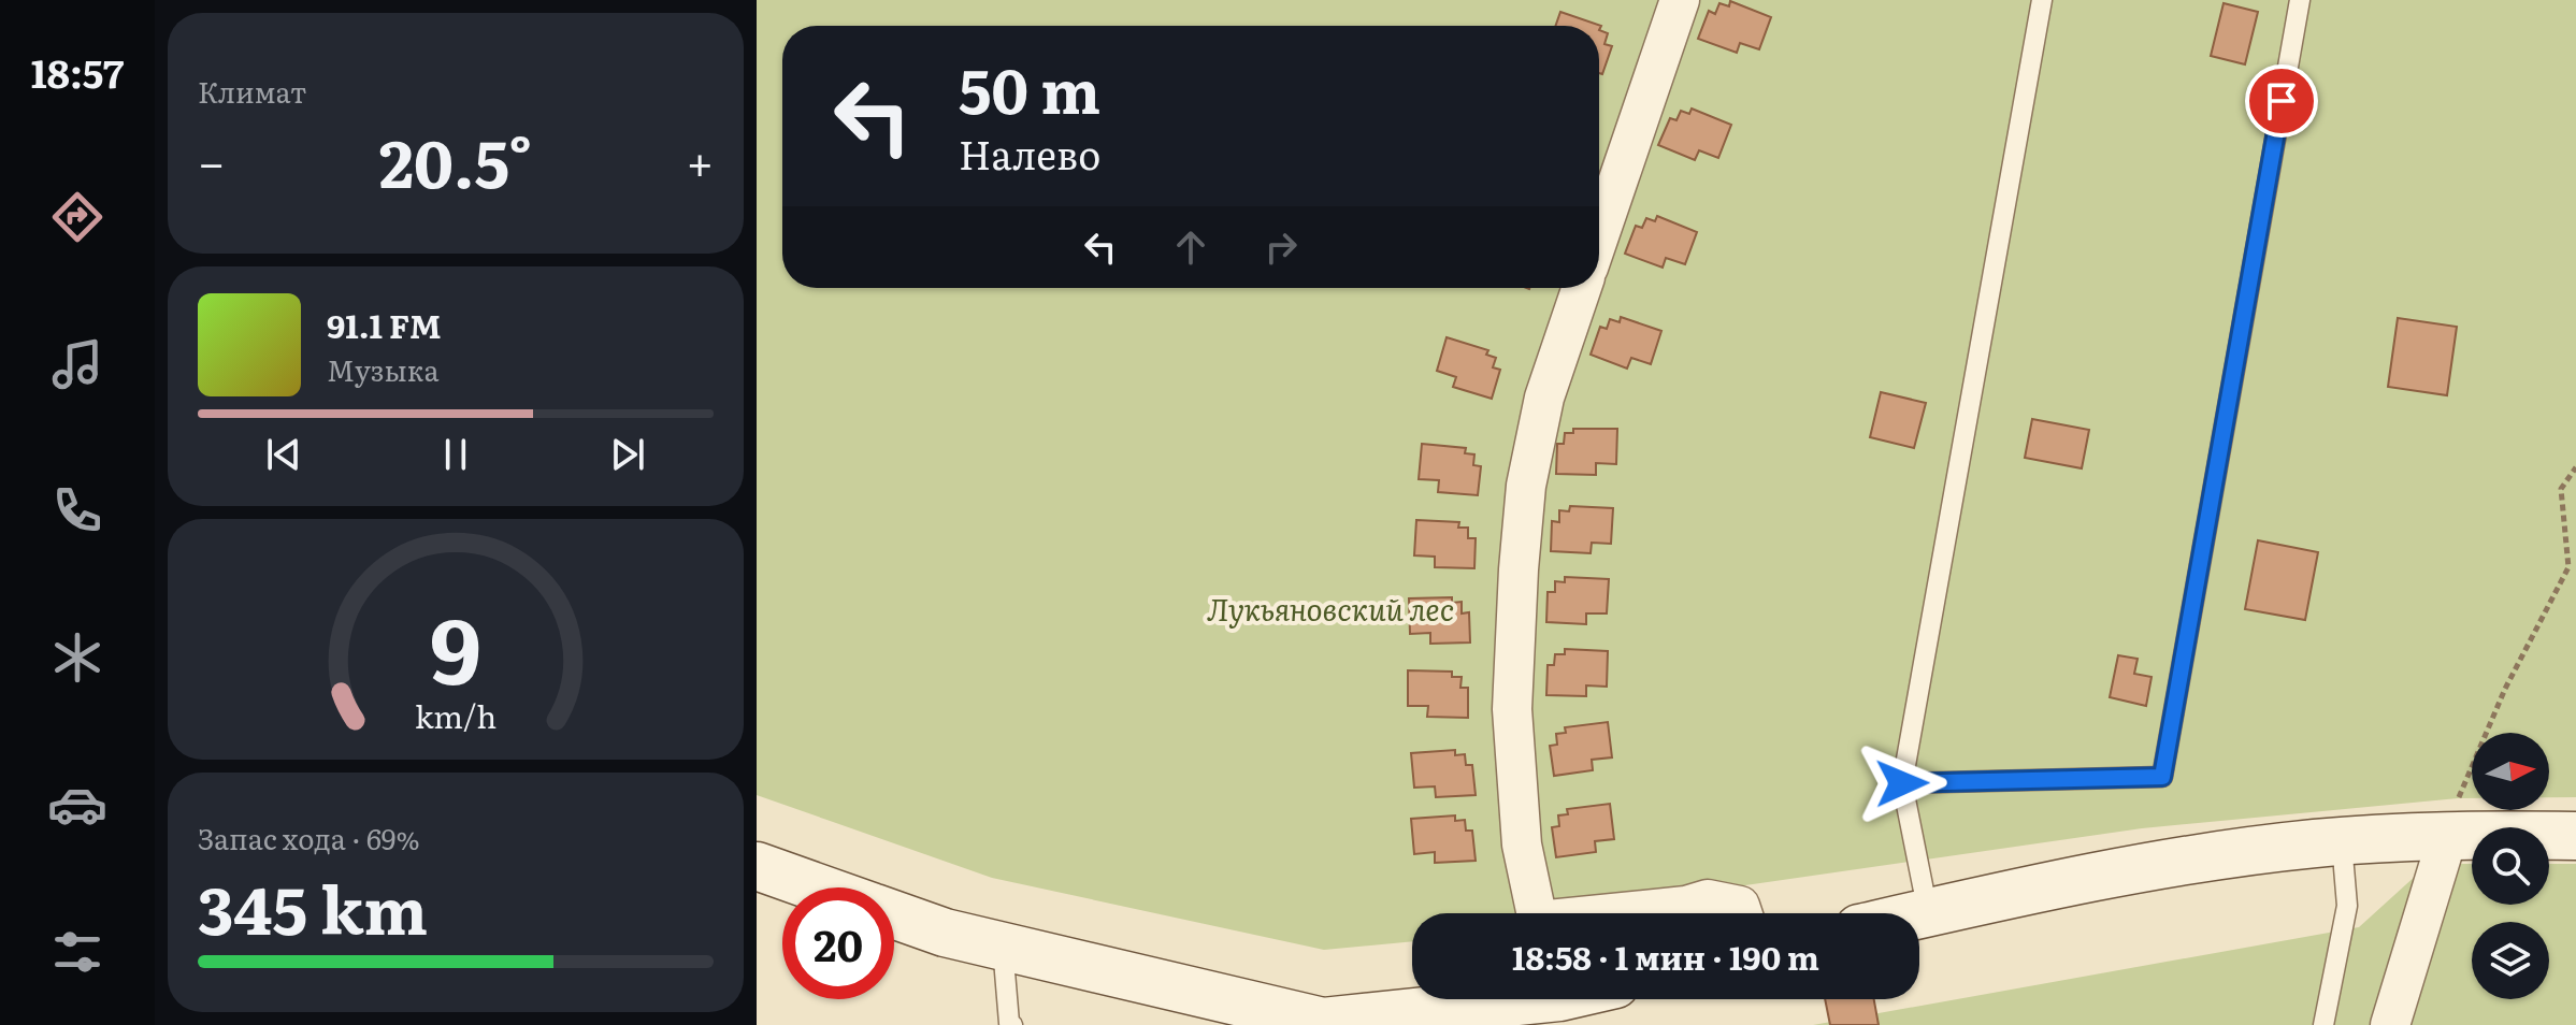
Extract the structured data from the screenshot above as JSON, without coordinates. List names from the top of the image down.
{
  "parks": ["Лукьяновский лес"],
  "north": "right",
  "page": {
    "tabs": "18:57",
    "tile": [
      "Климат",
      ["Запас хода · 69%", "345 km"]
    ],
    "turn": ["50 m", "Налево"],
    "heat": ["−", "20.5°", "+"],
    "song": ["91.1 FM", "Музыка"],
    "limit": "20",
    "trip": "18:58 · 1 мин · 190 m",
    "gauge": ["9", "km/h"]
  }
}
